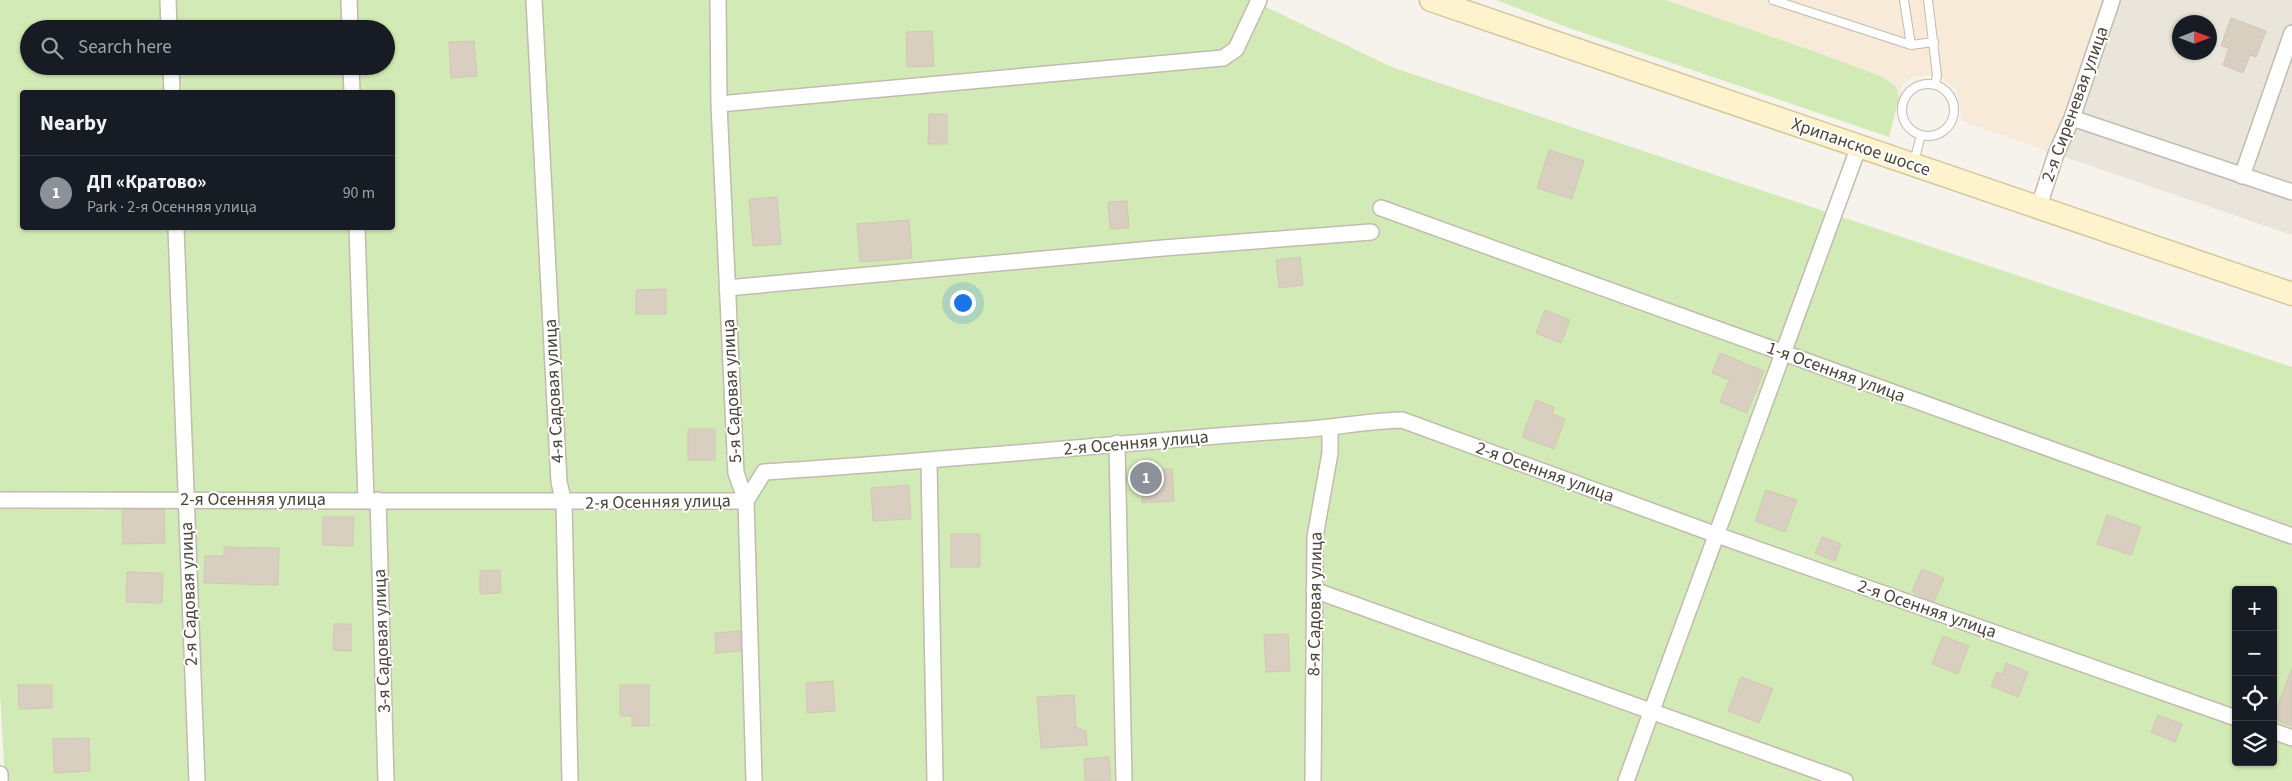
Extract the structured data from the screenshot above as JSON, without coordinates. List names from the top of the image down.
{
  "streets": {
    "main road": ["Хрипанское шоссе"],
    "street": [
      "2-я Сиреневая улица",
      "1-я Осенняя улица",
      "4-я Садовая улица",
      "5-я Садовая улица",
      "2-я Осенняя улица",
      "2-я Садовая улица",
      "8-я Садовая улица",
      "3-я Садовая улица"
    ]
  },
  "crossings": [
    ["2-я Сиреневая улица", "Хрипанское шоссе"],
    ["4-я Садовая улица", "2-я Осенняя улица"],
    ["5-я Садовая улица", "2-я Осенняя улица"],
    ["2-я Осенняя улица", "2-я Садовая улица"],
    ["2-я Осенняя улица", "8-я Садовая улица"],
    ["2-я Осенняя улица", "3-я Садовая улица"]
  ],
  "north": "right",
  "page": {
    "search": "Search here",
    "heading": "Nearby",
    "list": [
      {
        "mark": "1",
        "name": "ДП «Кратово»",
        "note": "Park · 2-я Осенняя улица",
        "value": "90 m"
      }
    ],
    "pins": "1",
    "map_buttons": ["+", "−"]
  }
}
